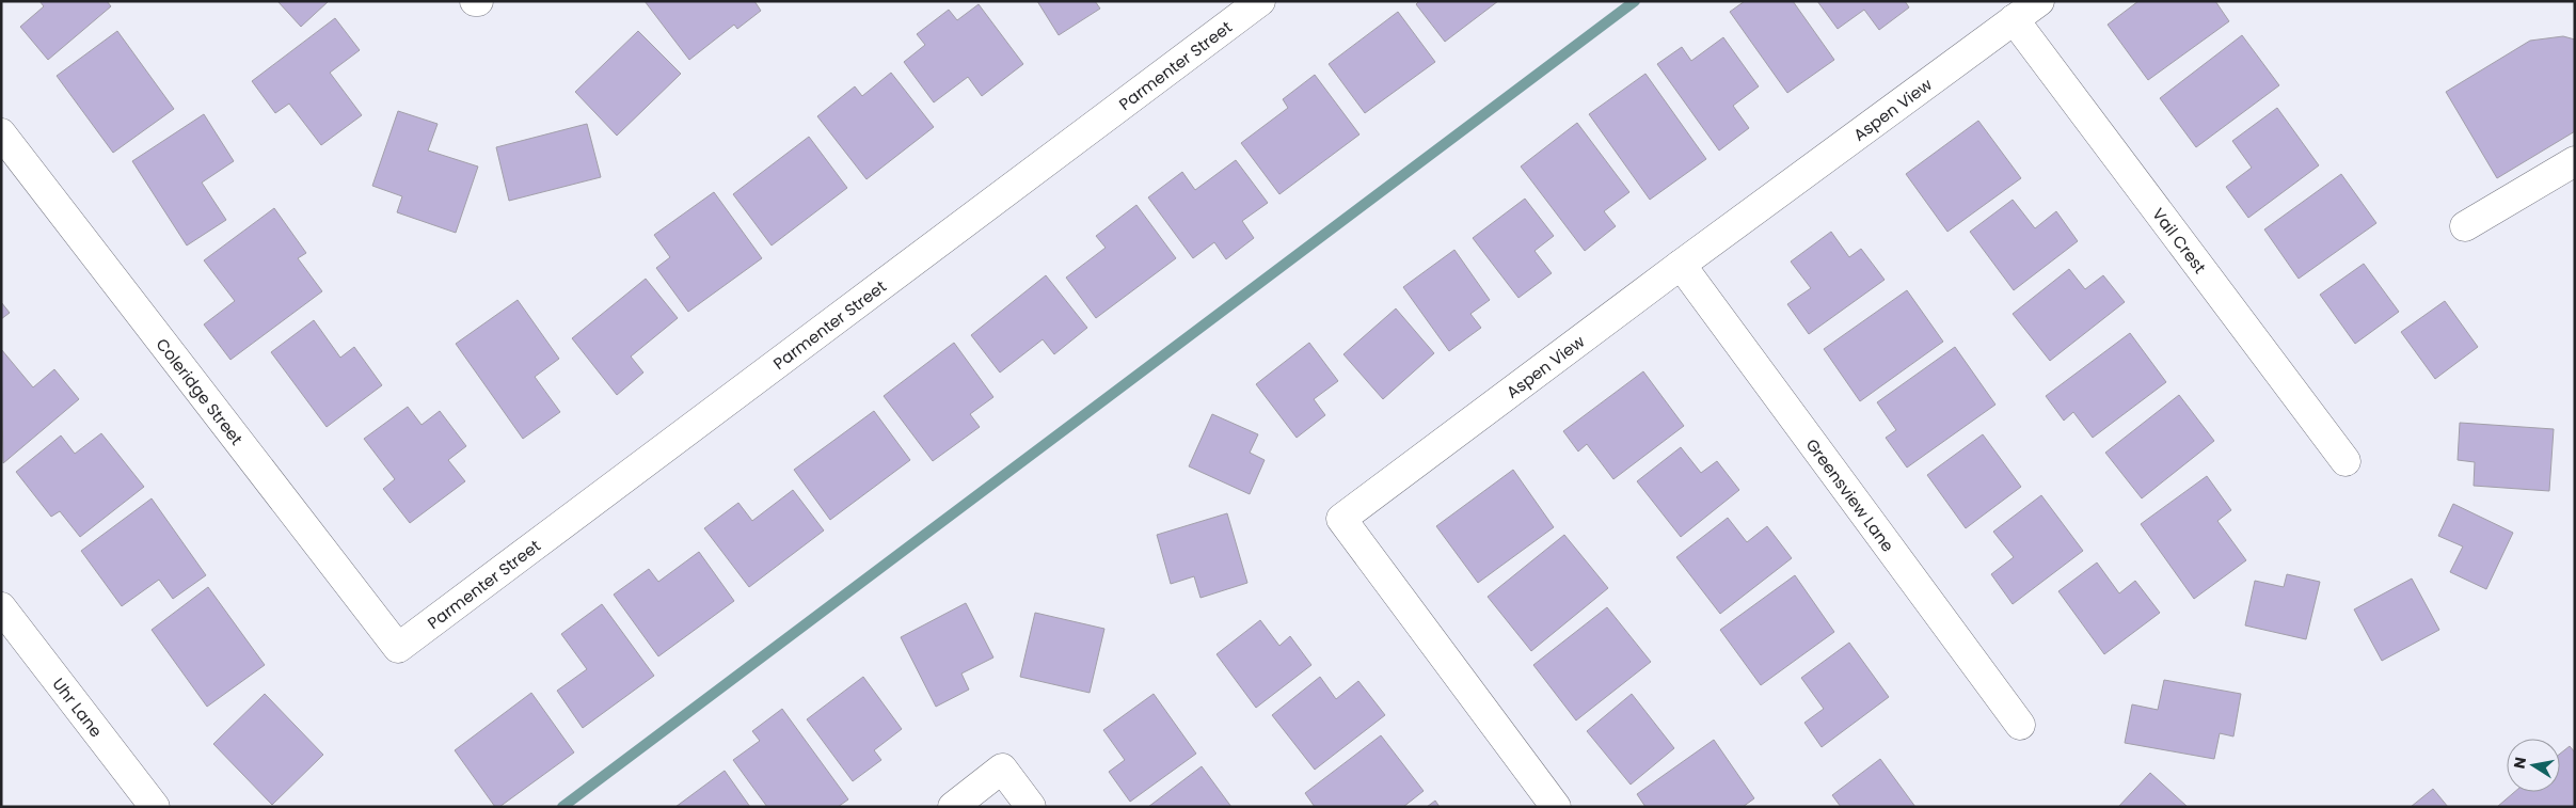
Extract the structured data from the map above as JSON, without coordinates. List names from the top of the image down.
{
  "streets": {
    "street": [
      "Parmenter Street",
      "Aspen View",
      "Vail Crest",
      "Coleridge Street",
      "Greensview Lane",
      "Uhr Lane"
    ]
  },
  "crossings": [
    ["Parmenter Street", "Coleridge Street"],
    ["Aspen View", "Vail Crest"],
    ["Aspen View", "Greensview Lane"]
  ],
  "north": "left"
}
